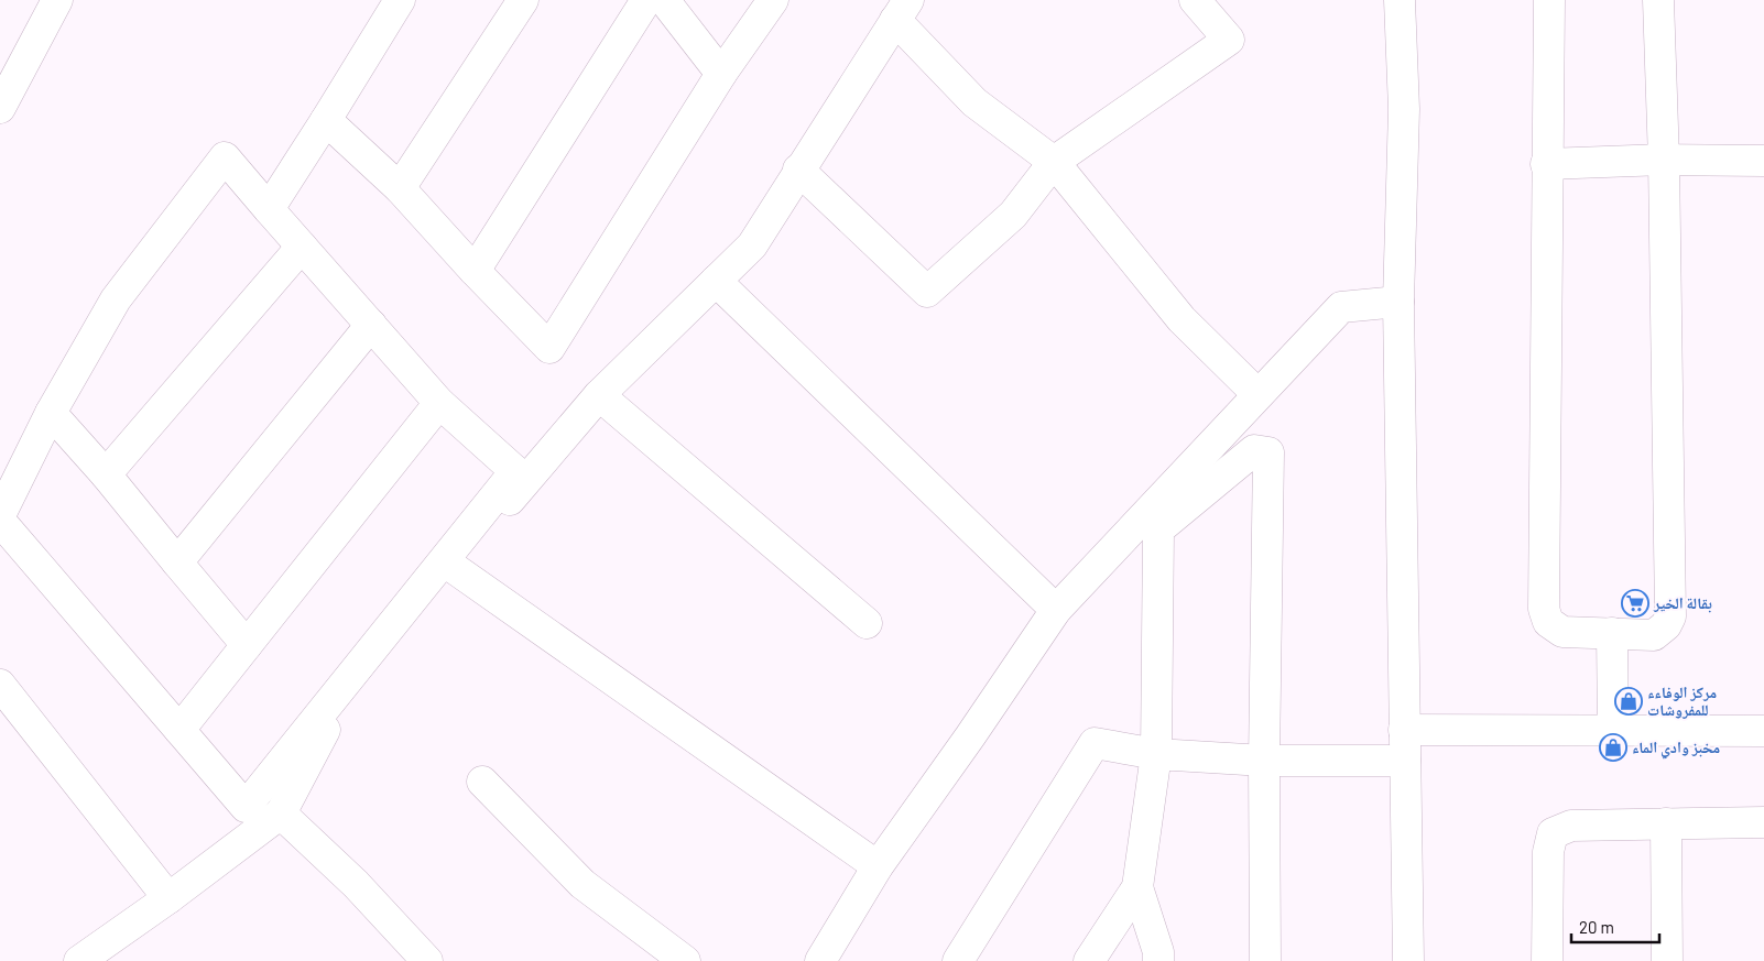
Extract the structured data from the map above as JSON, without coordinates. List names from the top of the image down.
{
  "places": {
    "supermarket": ["بقالة الخير"],
    "shop": ["مركز الوفاءء للمفروشات", "مخبز وادي الماء"]
  },
  "scale_bar": "20 m"
}
